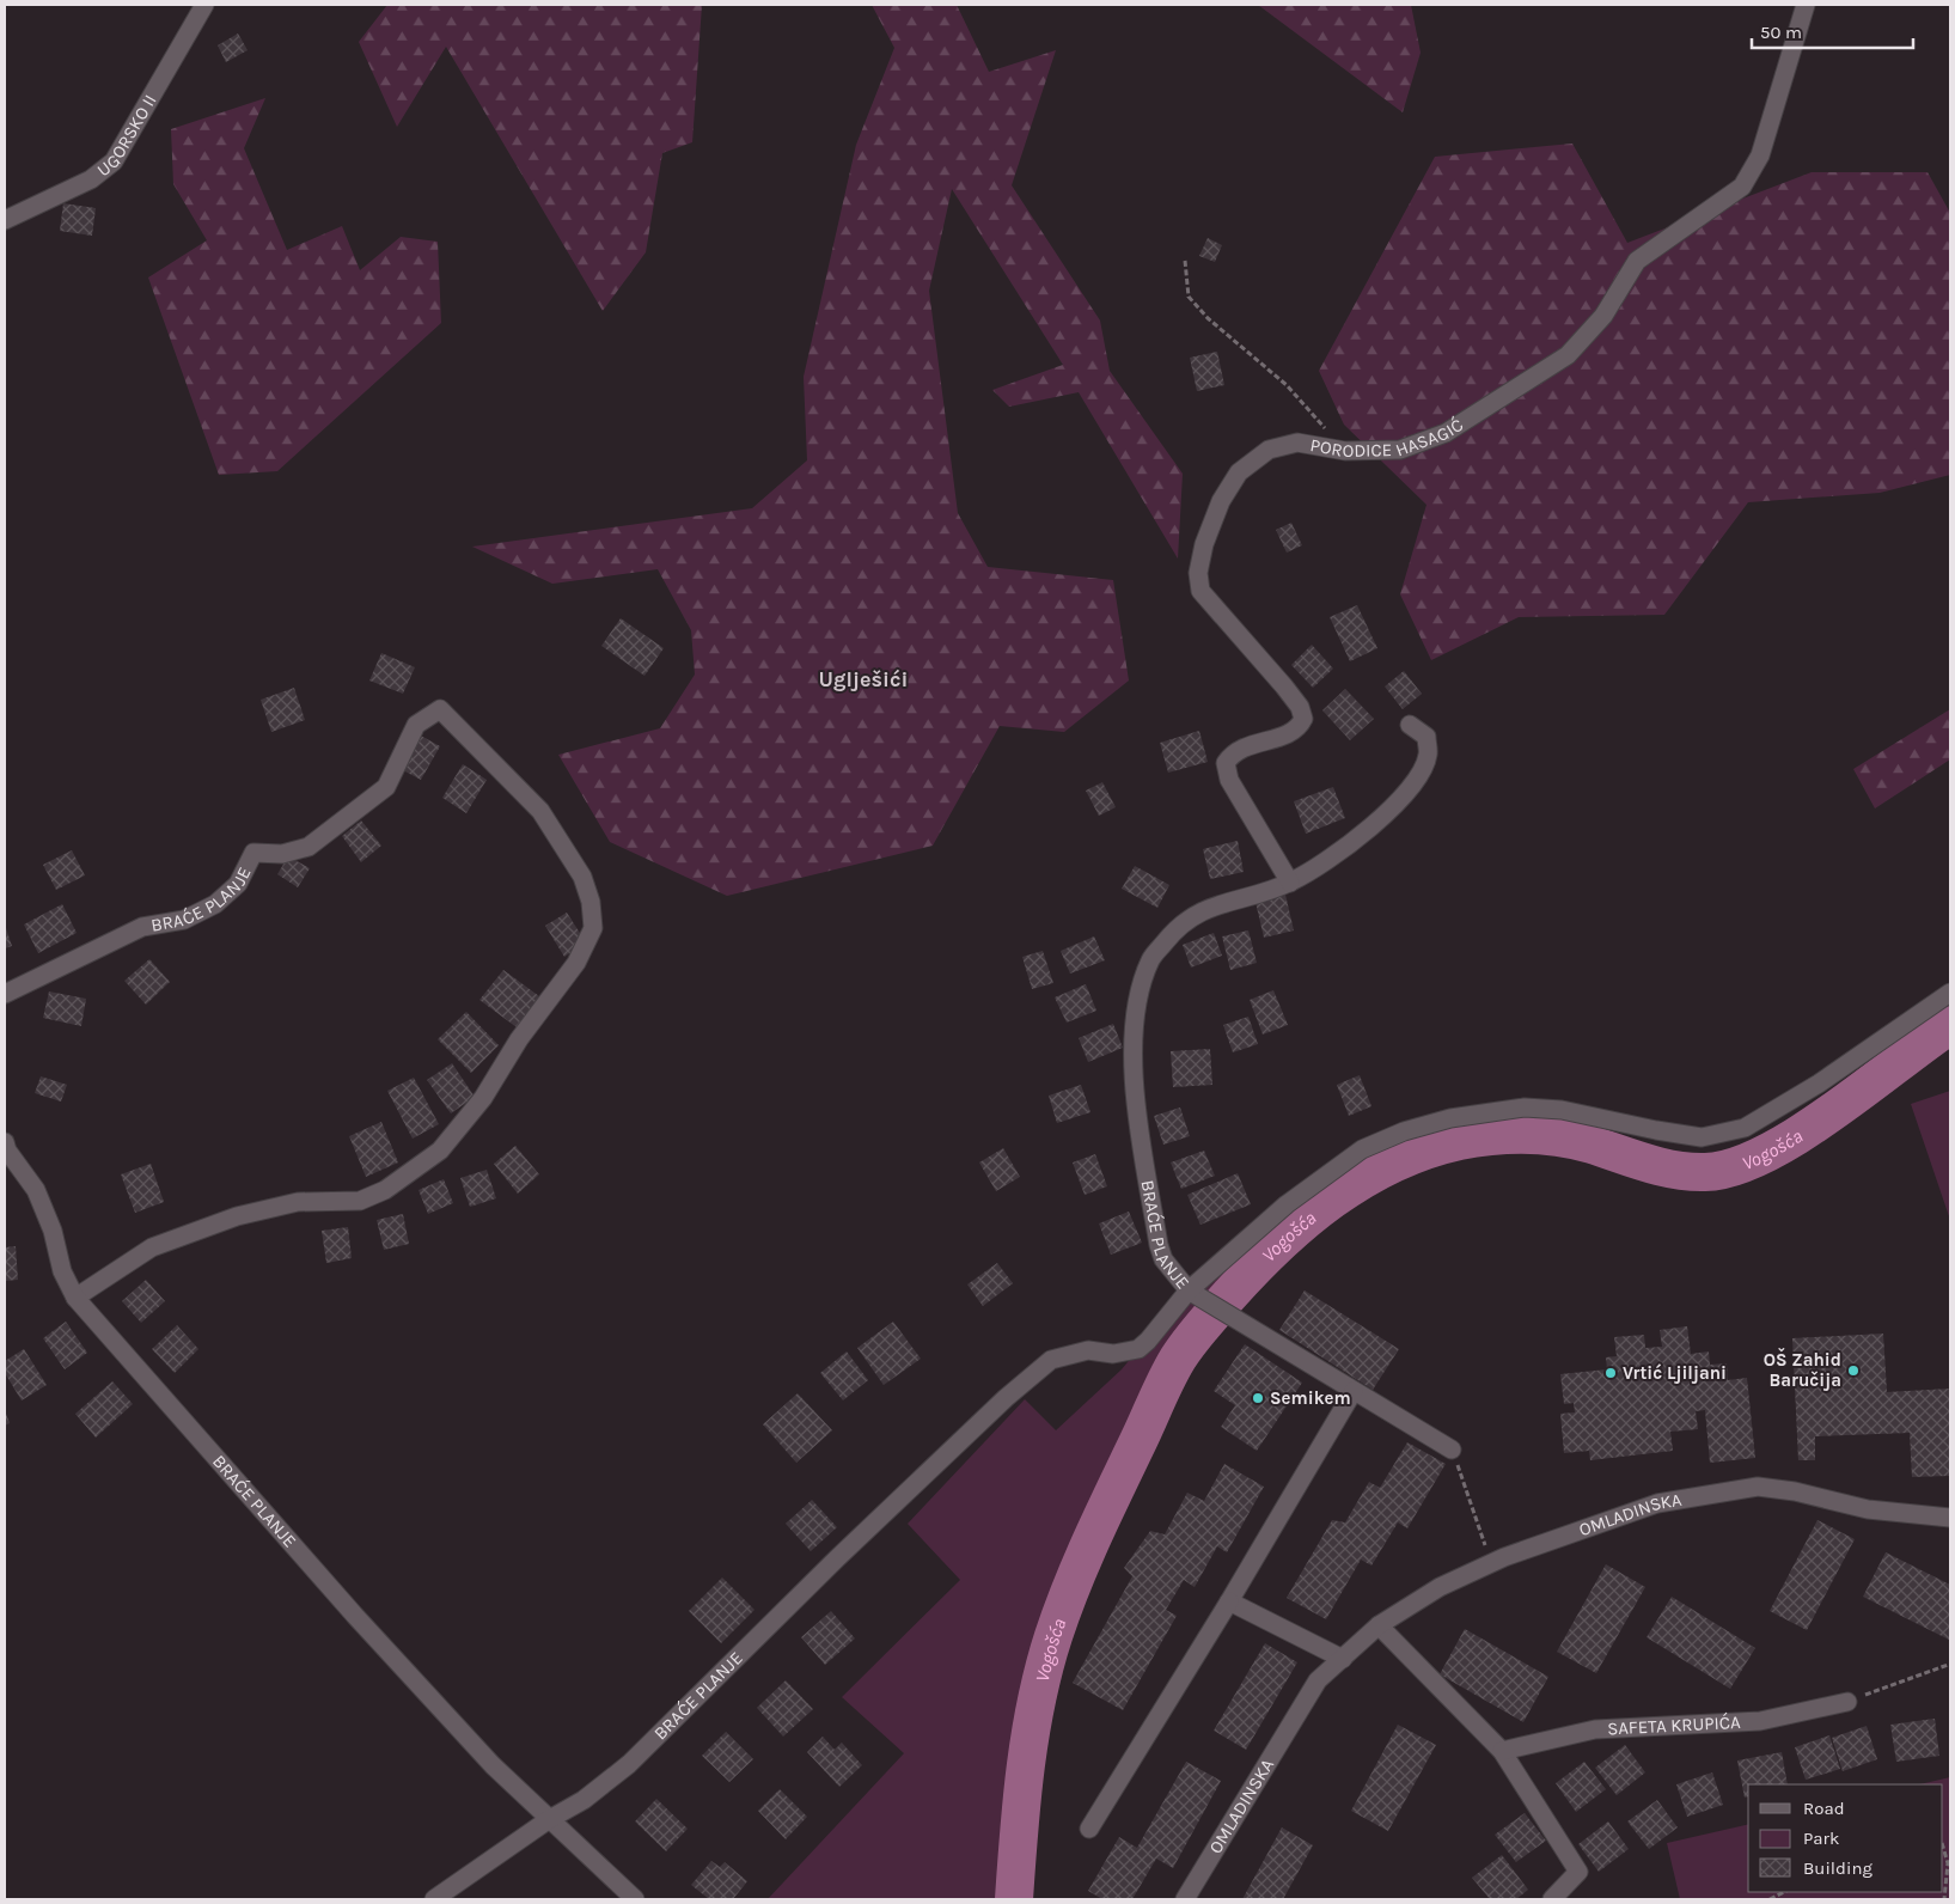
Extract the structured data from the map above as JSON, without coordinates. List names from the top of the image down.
{
  "streets": {
    "street": [
      "UGORSKO II",
      "PORODICE HASAGIĆ",
      "BRAĆE PLANJE",
      "OMLADINSKA",
      "SAFETA KRUPIĆA"
    ]
  },
  "crossings": [
    ["PORODICE HASAGIĆ", "BRAĆE PLANJE"]
  ],
  "districts": ["Uglješići"],
  "water": ["Vogošća"],
  "places": ["OŠ Zahid Baručija", "Vrtić Ljiljani", "Semikem"],
  "legend": ["Road", "Park", "Building"],
  "scale_bar": "50 m"
}
